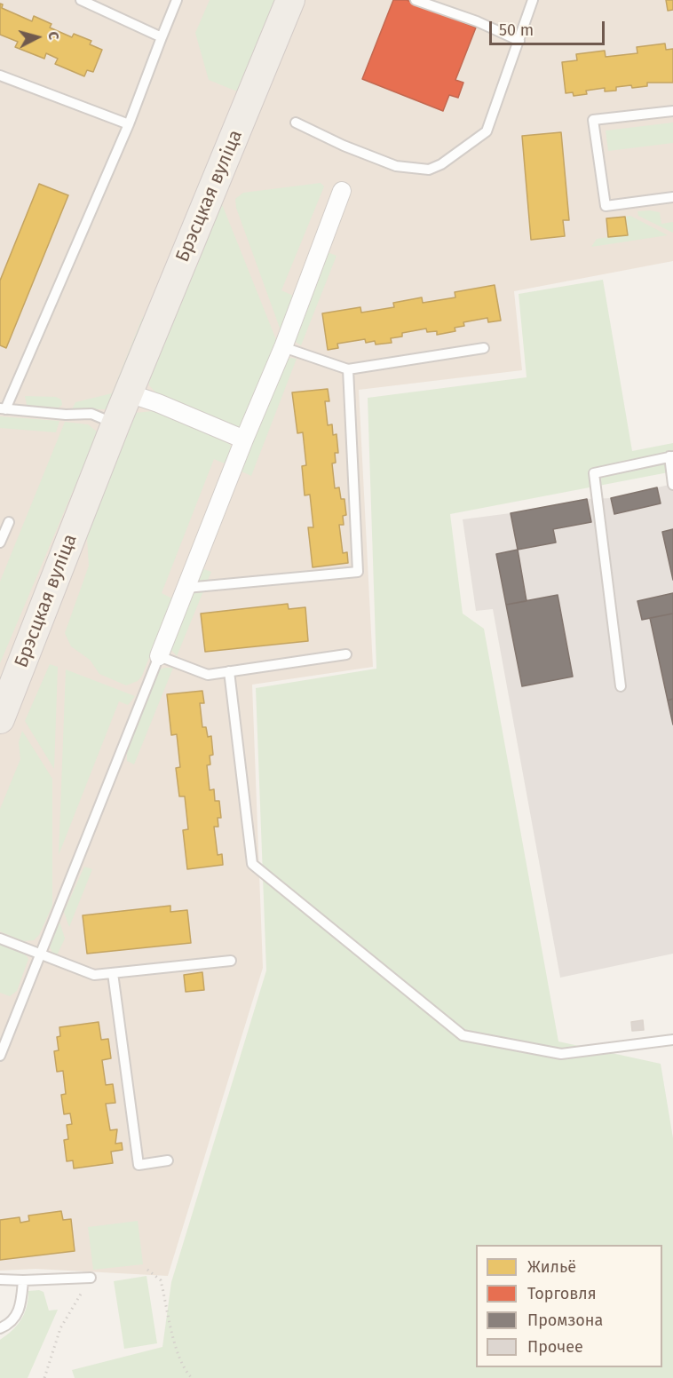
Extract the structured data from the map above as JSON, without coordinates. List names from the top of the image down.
{
  "streets": {
    "main road": ["Брэсцкая вуліца"]
  },
  "legend": [
    "Жильё",
    "Торговля",
    "Промзона",
    "Прочее"
  ],
  "scale_bar": "50 m",
  "north": "right"
}
